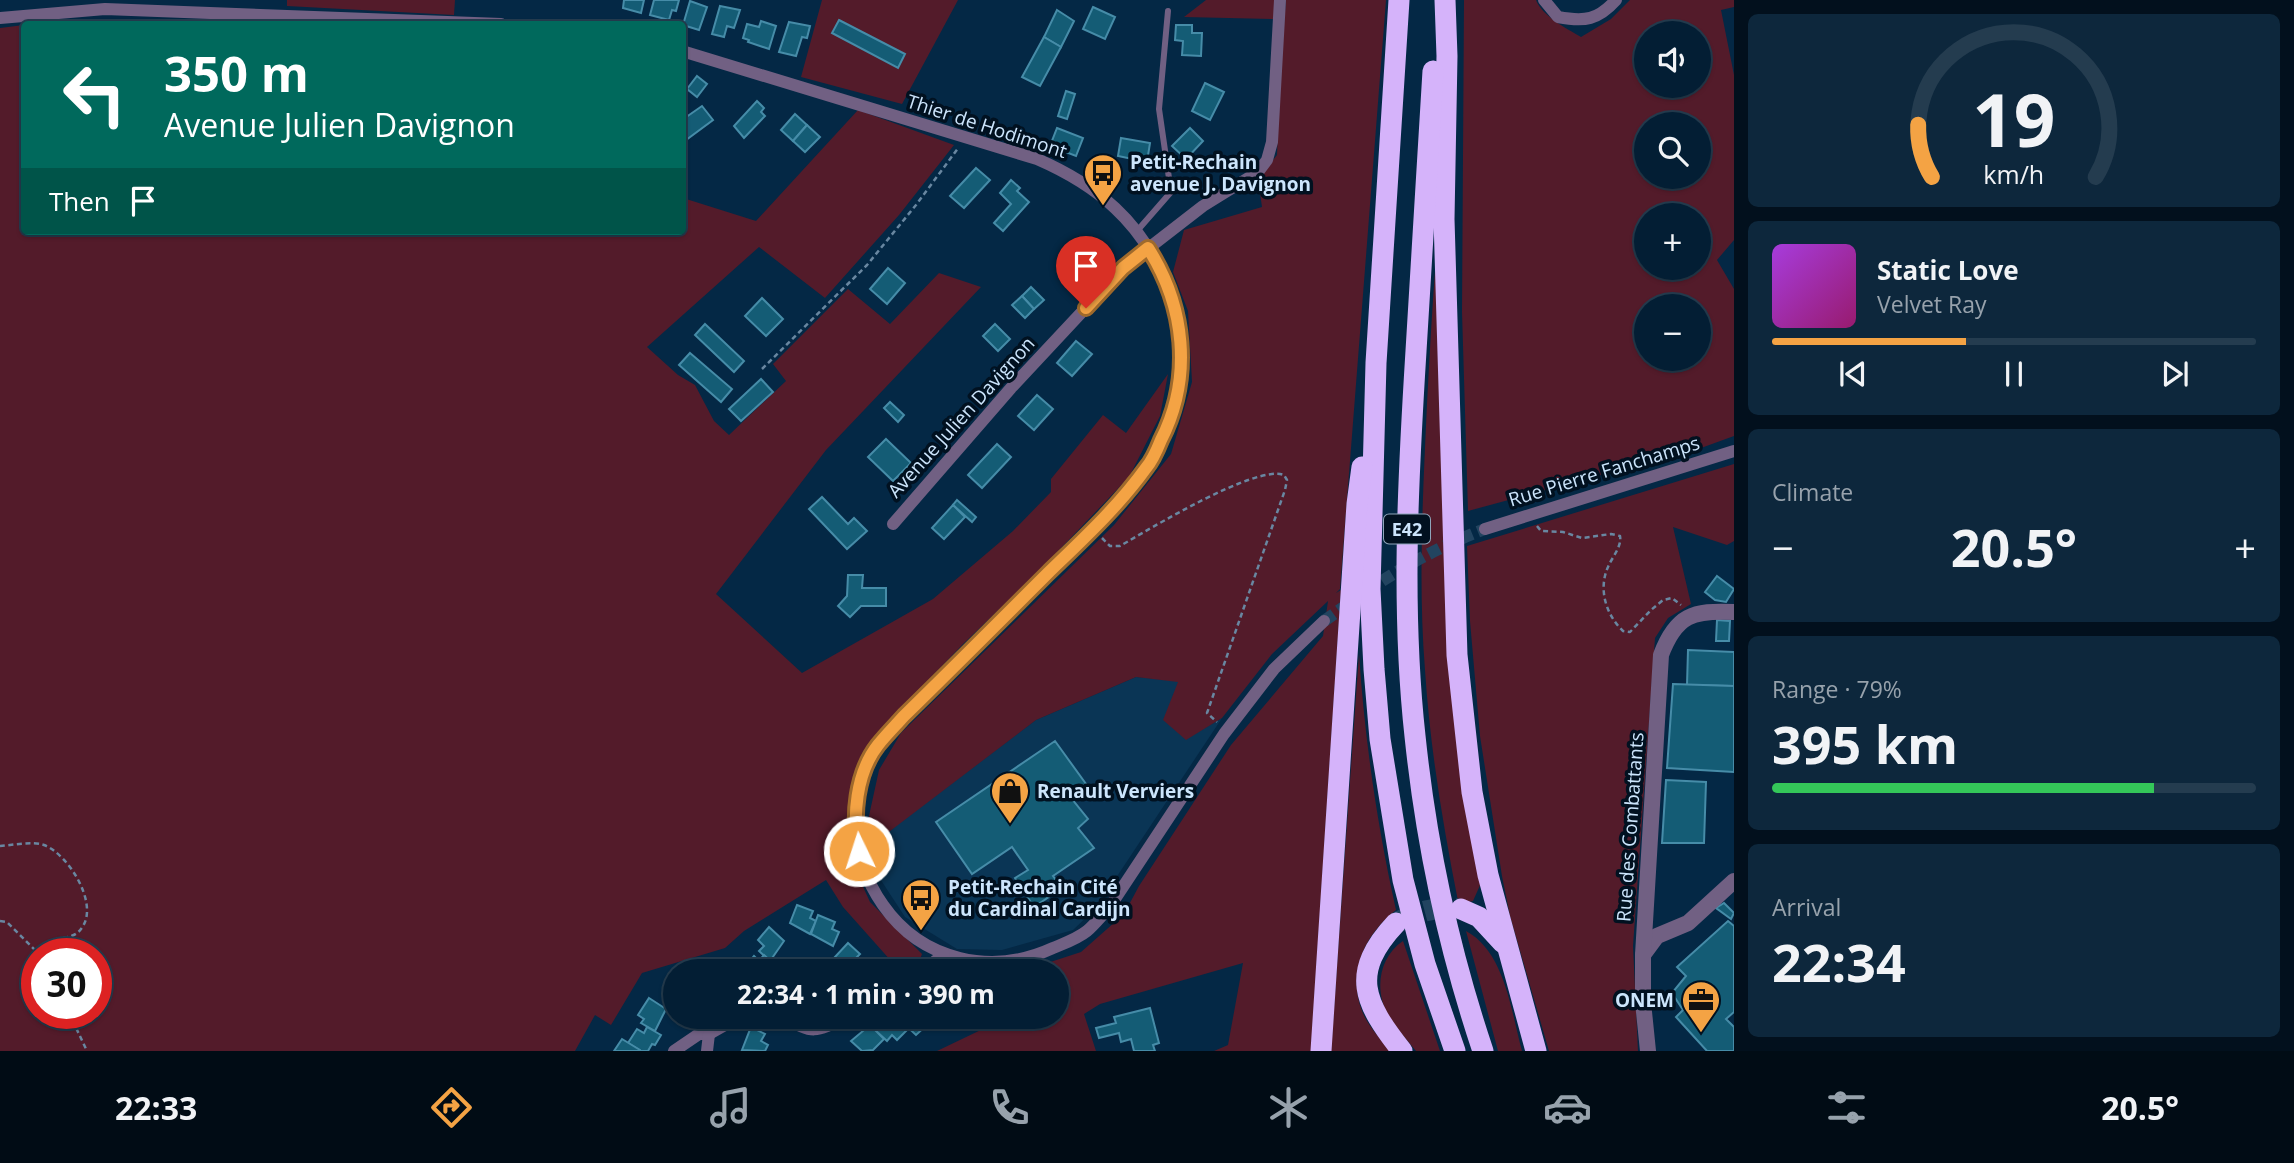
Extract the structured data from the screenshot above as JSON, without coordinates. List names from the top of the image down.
{
  "streets": {
    "highway": ["E42"],
    "street": [
      "Thier de Hodimont",
      "Avenue Julien Davignon",
      "Rue Pierre Fanchamps",
      "Rue des Combattants"
    ]
  },
  "crossings": [
    ["Thier de Hodimont", "Avenue Julien Davignon"]
  ],
  "places": {
    "bus stop": ["Petit-Rechain avenue J. Davignon", "Petit-Rechain Cité du Cardinal Cardijn"],
    "shop": ["Renault Verviers"],
    "office": ["ONEM"]
  },
  "page": {
    "map_buttons": ["+", "−"],
    "turn": ["350 m", "Avenue Julien Davignon"],
    "then": "Then",
    "song": ["Static Love", "Velvet Ray"],
    "tile": [
      "Climate",
      ["Range · 79%", "395 km"],
      ["Arrival", "22:34"]
    ],
    "heat": ["−", "20.5°", "+"],
    "limit": "30",
    "trip": "22:34 · 1 min · 390 m",
    "tabs": ["22:33", "20.5°"],
    "gauge": ["19", "km/h"]
  }
}
